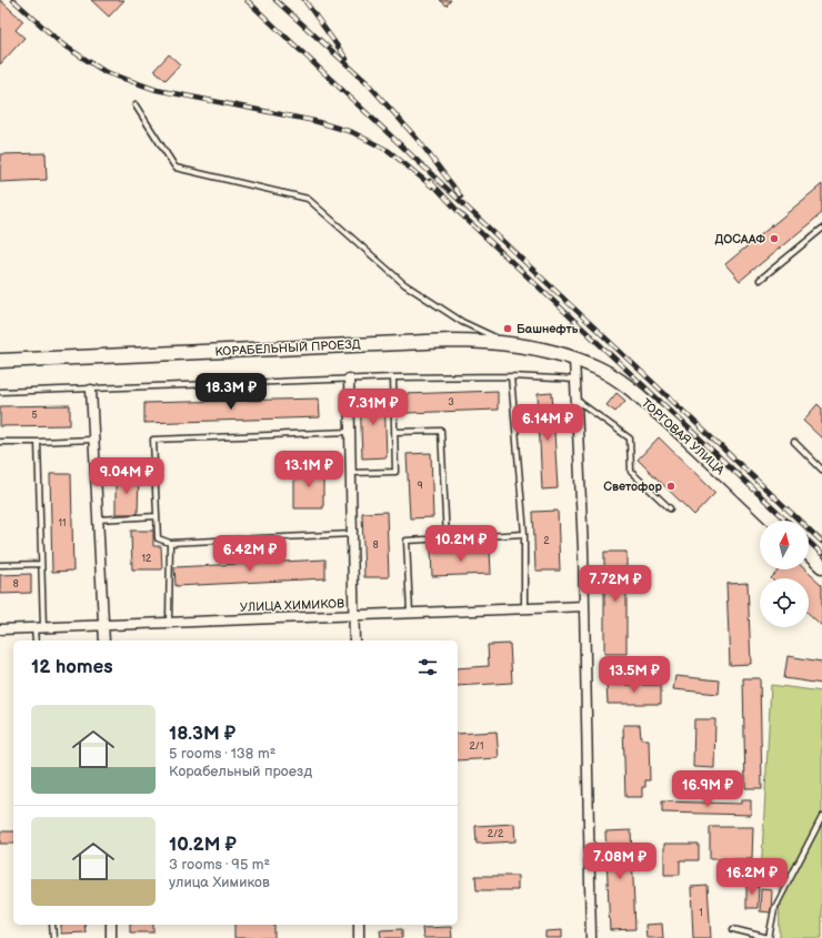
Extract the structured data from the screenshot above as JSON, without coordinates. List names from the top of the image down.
{
  "streets": {
    "street": ["КОРАБЕЛЬНЫЙ ПРОЕЗД", "ТОРГОВАЯ УЛИЦА", "УЛИЦА ХИМИКОВ"]
  },
  "crossings": [
    ["КОРАБЕЛЬНЫЙ ПРОЕЗД", "ТОРГОВАЯ УЛИЦА"]
  ],
  "places": ["ДОСААФ", "Башнефть", "Светофор"],
  "house_numbers": [
    "3",
    "5",
    "9",
    "11",
    "2",
    "8",
    "12",
    "8",
    "2/1",
    "2/2",
    "1"
  ],
  "north": "top",
  "page": {
    "price": [
      "18.3M ₽",
      "7.31M ₽",
      "6.14M ₽",
      "13.1M ₽",
      "9.04M ₽",
      "10.2M ₽",
      "6.42M ₽",
      "7.72M ₽",
      "13.5M ₽",
      "16.9M ₽",
      "7.08M ₽",
      "16.2M ₽"
    ],
    "heading": "12 homes",
    "list": [
      {
        "name": "18.3M ₽",
        "note": "5 rooms · 138 m² · Корабельный проезд"
      },
      {
        "name": "10.2M ₽",
        "note": "3 rooms · 95 m² · улица Химиков"
      }
    ]
  }
}
